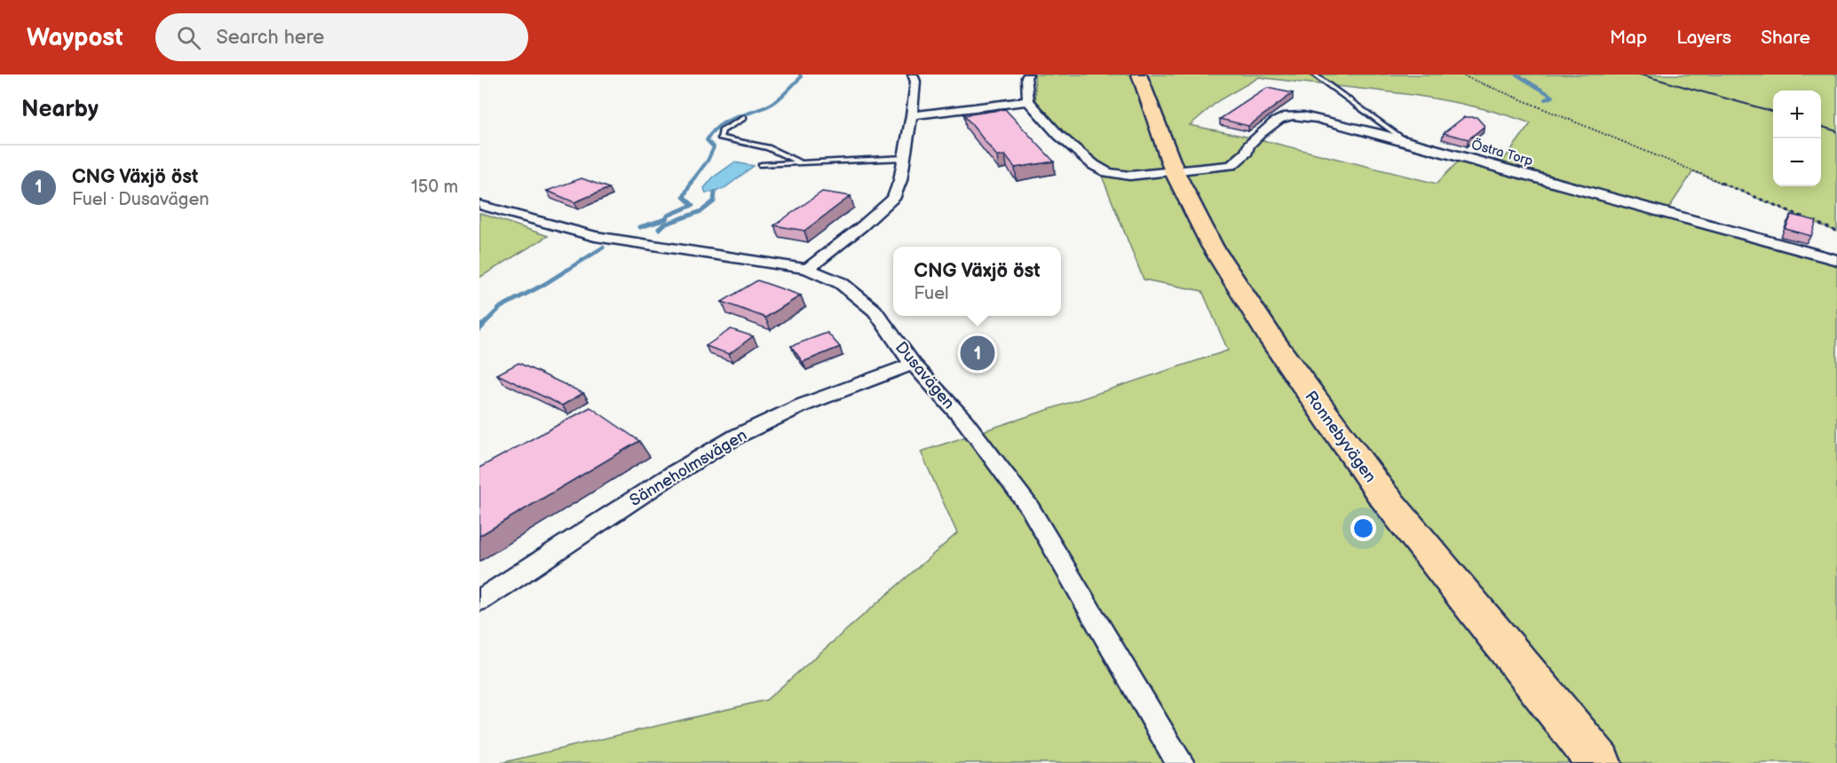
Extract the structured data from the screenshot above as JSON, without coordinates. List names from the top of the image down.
{
  "streets": {
    "main road": ["Ronnebyvägen"],
    "street": ["Östra Torp", "Dusavägen", "Sänneholmsvägen"]
  },
  "crossings": [
    ["Östra Torp", "Ronnebyvägen"],
    ["Dusavägen", "Sänneholmsvägen"]
  ],
  "page": {
    "header": "Waypost",
    "search": "Search here",
    "nav": ["Map", "Layers", "Share"],
    "heading": "Nearby",
    "map_buttons": ["+", "−"],
    "list": [
      {
        "mark": "1",
        "name": "CNG Växjö öst",
        "note": "Fuel · Dusavägen",
        "value": "150 m"
      }
    ],
    "popup": ["CNG Växjö öst", "Fuel"],
    "pins": "1"
  }
}
